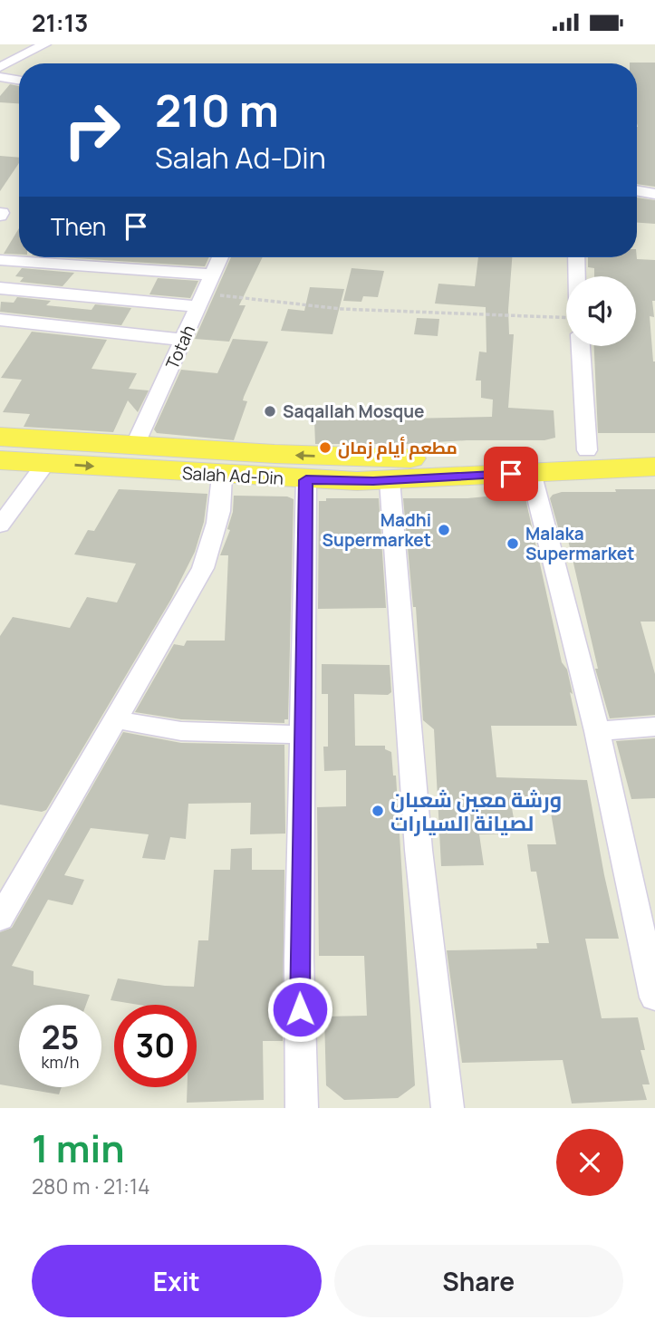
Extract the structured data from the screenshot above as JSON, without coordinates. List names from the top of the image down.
{
  "streets": {
    "highway": ["Salah Ad-Din"],
    "street": ["Totah"]
  },
  "crossings": [
    ["Totah", "Salah Ad-Din"]
  ],
  "places": [
    "Saqallah Mosque",
    "مطعم أيام زمان",
    "Madhi Supermarket",
    "Malaka Supermarket",
    "ورشة معين شعبان لصيانة السيارات"
  ],
  "page": {
    "status": "21:13",
    "turn": ["210 m", "Salah Ad-Din"],
    "then": "Then",
    "speed": "25 km/h",
    "limit": "30",
    "heading": ["1 min", "280 m · 21:14"],
    "buttons": ["Exit", "Share"]
  }
}
